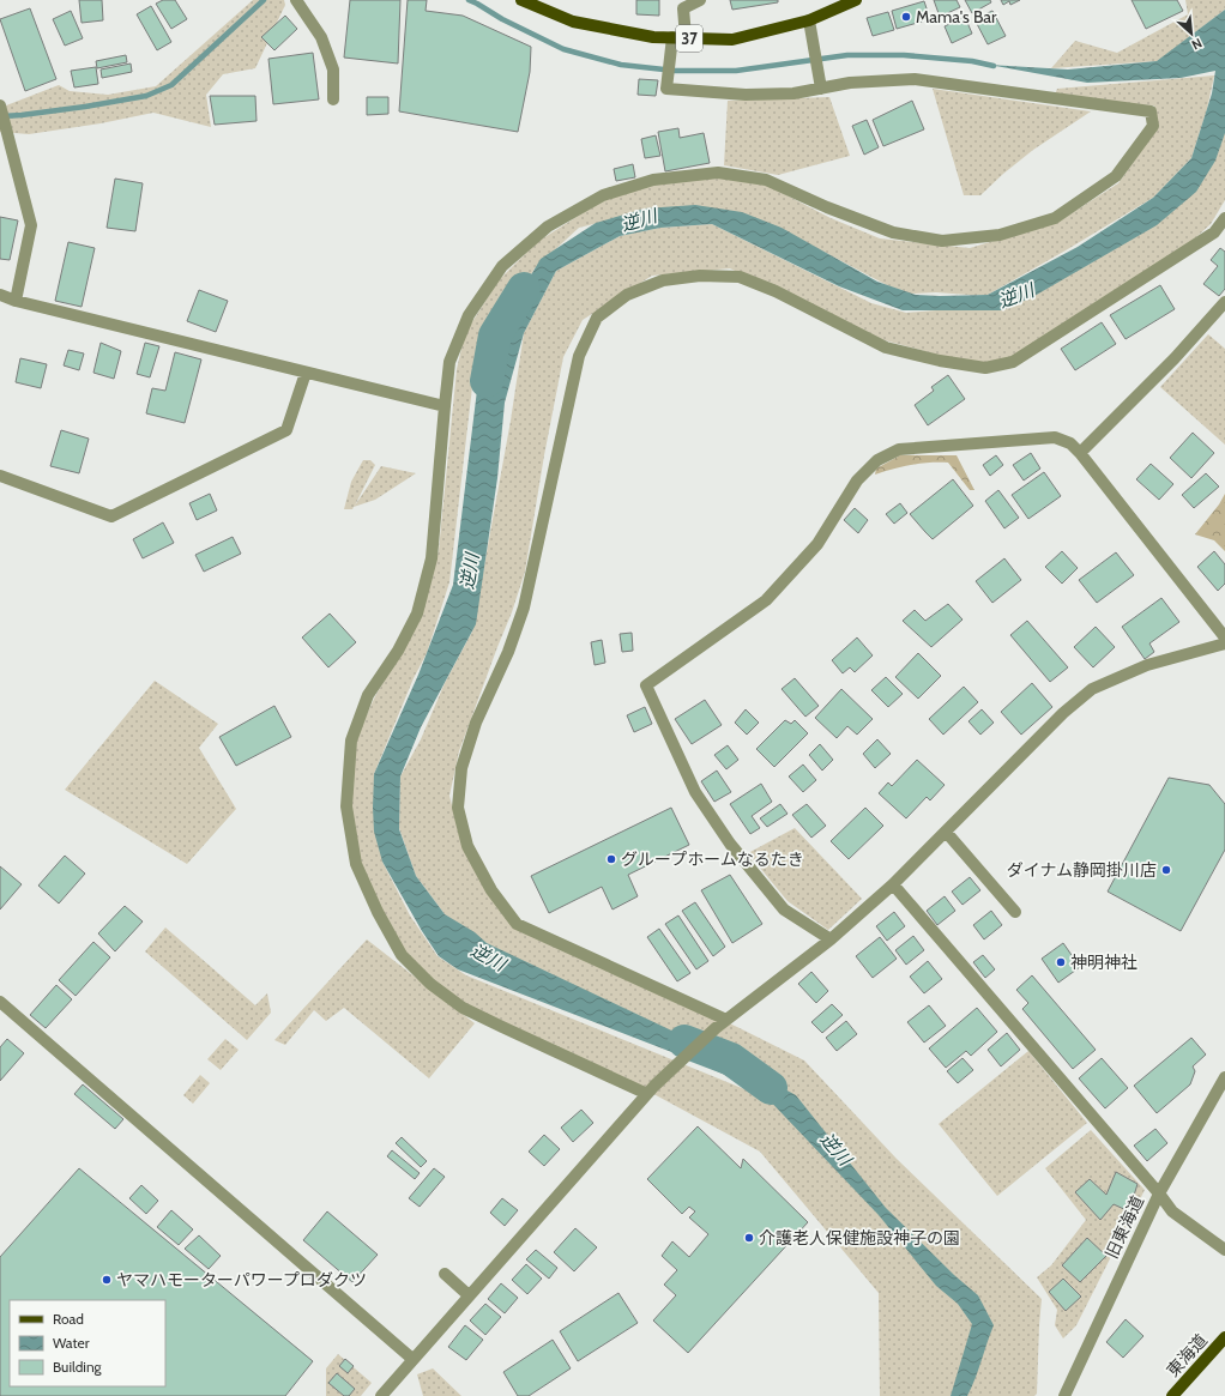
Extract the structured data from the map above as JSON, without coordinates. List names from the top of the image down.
{
  "streets": {
    "main road": ["37", "東海道"],
    "street": ["旧東海道"]
  },
  "water": ["逆川"],
  "places": [
    "Mama's Bar",
    "グループホームなるたき",
    "ダイナム静岡掛川店",
    "神明神社",
    "介護老人保健施設神子の園",
    "ヤマハモーターパワープロダクツ"
  ],
  "legend": ["Road", "Water", "Building"],
  "north": "bottom right"
}
